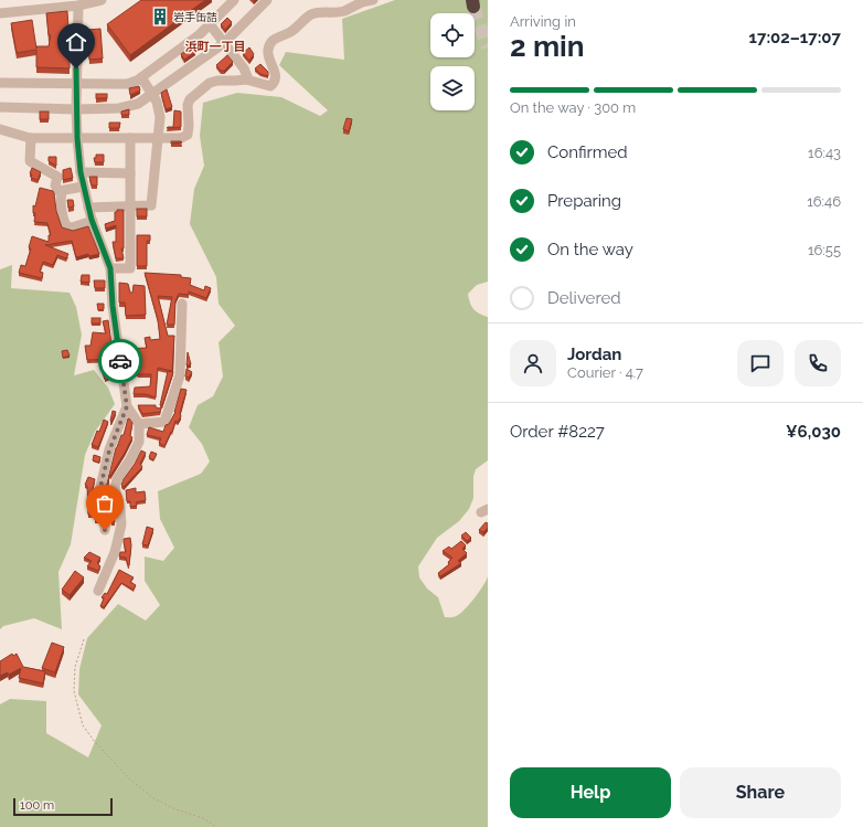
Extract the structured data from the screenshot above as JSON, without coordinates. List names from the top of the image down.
{
  "districts": ["浜町一丁目"],
  "places": {
    "building": ["岩手缶詰"]
  },
  "scale_bar": "100 m",
  "page": {
    "heading": ["2 min", "Arriving in", "17:02–17:07"],
    "panel": [
      "Jordan",
      "Courier · 4.7",
      "Order #8227",
      "¥6,030"
    ],
    "bar": "On the way · 300 m",
    "list": [
      ["Confirmed", "16:43"],
      ["Preparing", "16:46"],
      ["On the way", "16:55"],
      "Delivered"
    ],
    "buttons": ["Help", "Share"],
    "scale": "100 m"
  }
}
